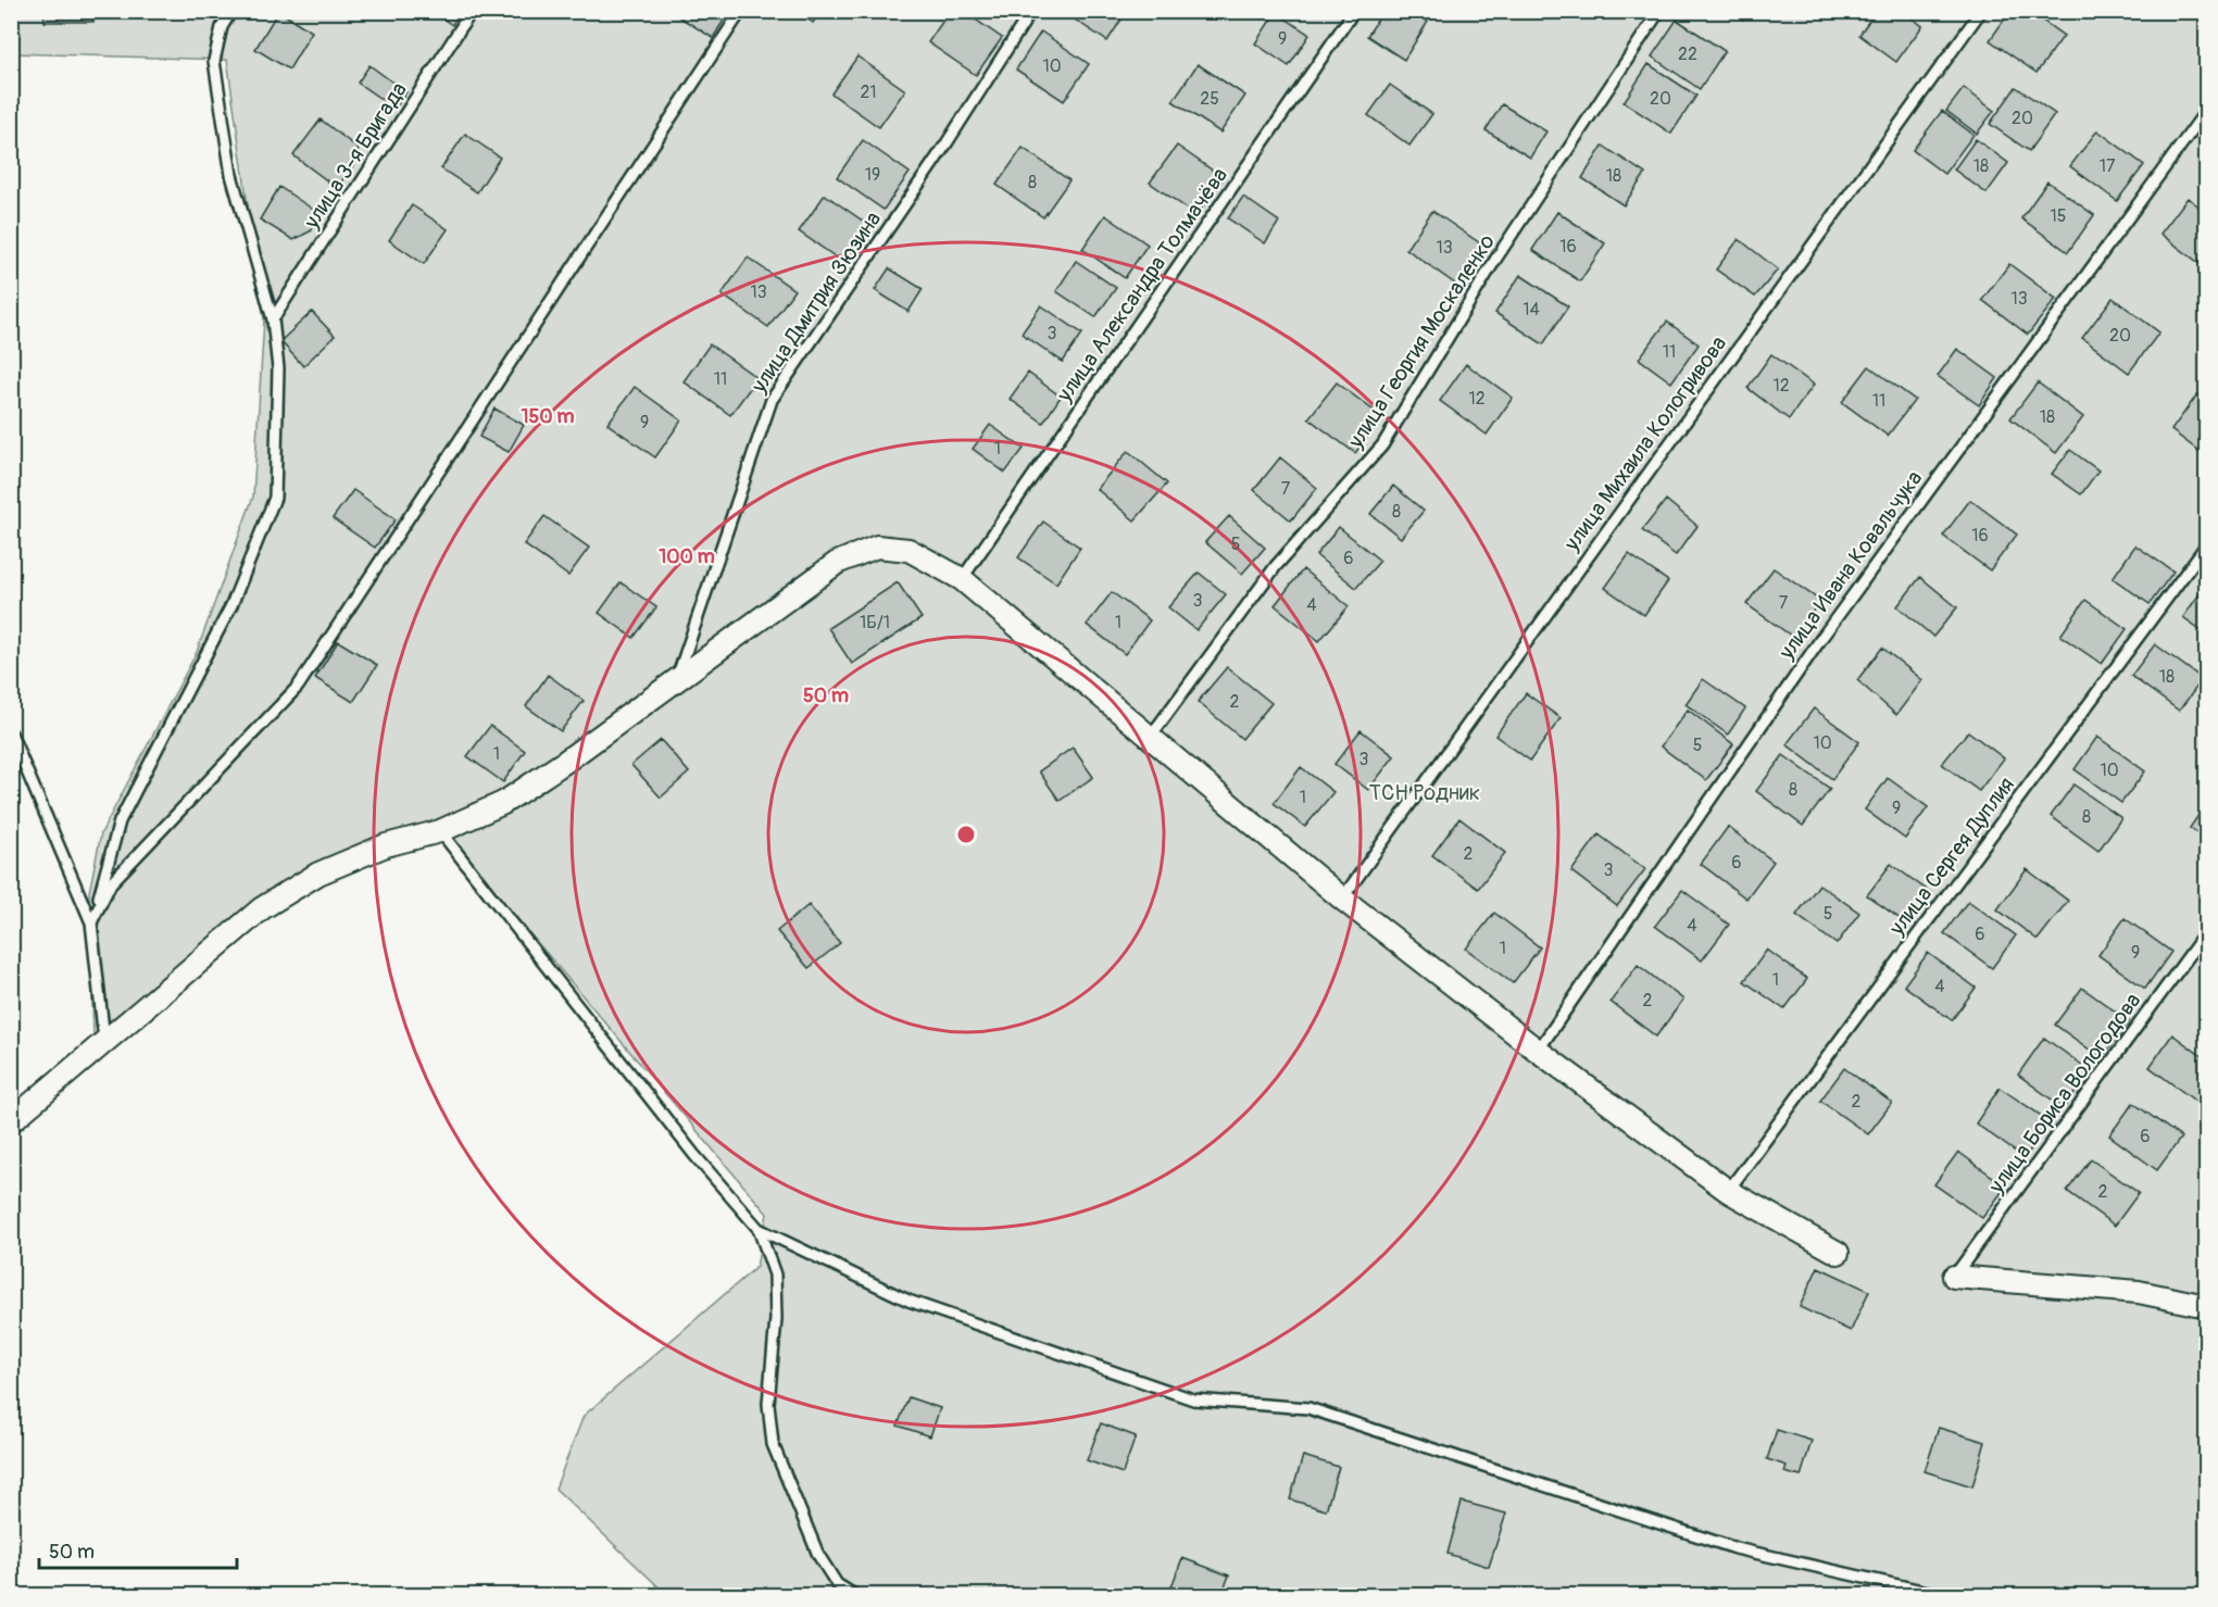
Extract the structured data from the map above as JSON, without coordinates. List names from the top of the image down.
{
  "streets": {
    "lane": [
      "улица 3-я Бригада",
      "улица Александра Толмачёва",
      "улица Дмитрия Зюзина",
      "улица Георгия Москаленко",
      "улица Михаила Кологривова",
      "улица Ивана Ковальчука",
      "улица Сергея Дуплия",
      "улица Бориса Вологодова"
    ]
  },
  "parks": ["ТСН Родник"],
  "house_numbers": [
    "9",
    "22",
    "10",
    "21",
    "25",
    "20",
    "20",
    "18",
    "17",
    "19",
    "18",
    "8",
    "15",
    "16",
    "13",
    "13",
    "13",
    "14",
    "3",
    "20",
    "11",
    "11",
    "12",
    "12",
    "11",
    "18",
    "9",
    "1",
    "7",
    "8",
    "16",
    "5",
    "6",
    "3",
    "7",
    "4",
    "1Б/1",
    "1",
    "18",
    "2",
    "10",
    "5",
    "1",
    "3",
    "10",
    "8",
    "1",
    "9",
    "8",
    "2",
    "6",
    "3",
    "5",
    "4",
    "6",
    "1",
    "9",
    "1",
    "4",
    "2",
    "2",
    "6",
    "2"
  ],
  "scale_bar": "50 m",
  "rings": ["150 m", "100 m", "50 m"]
}
